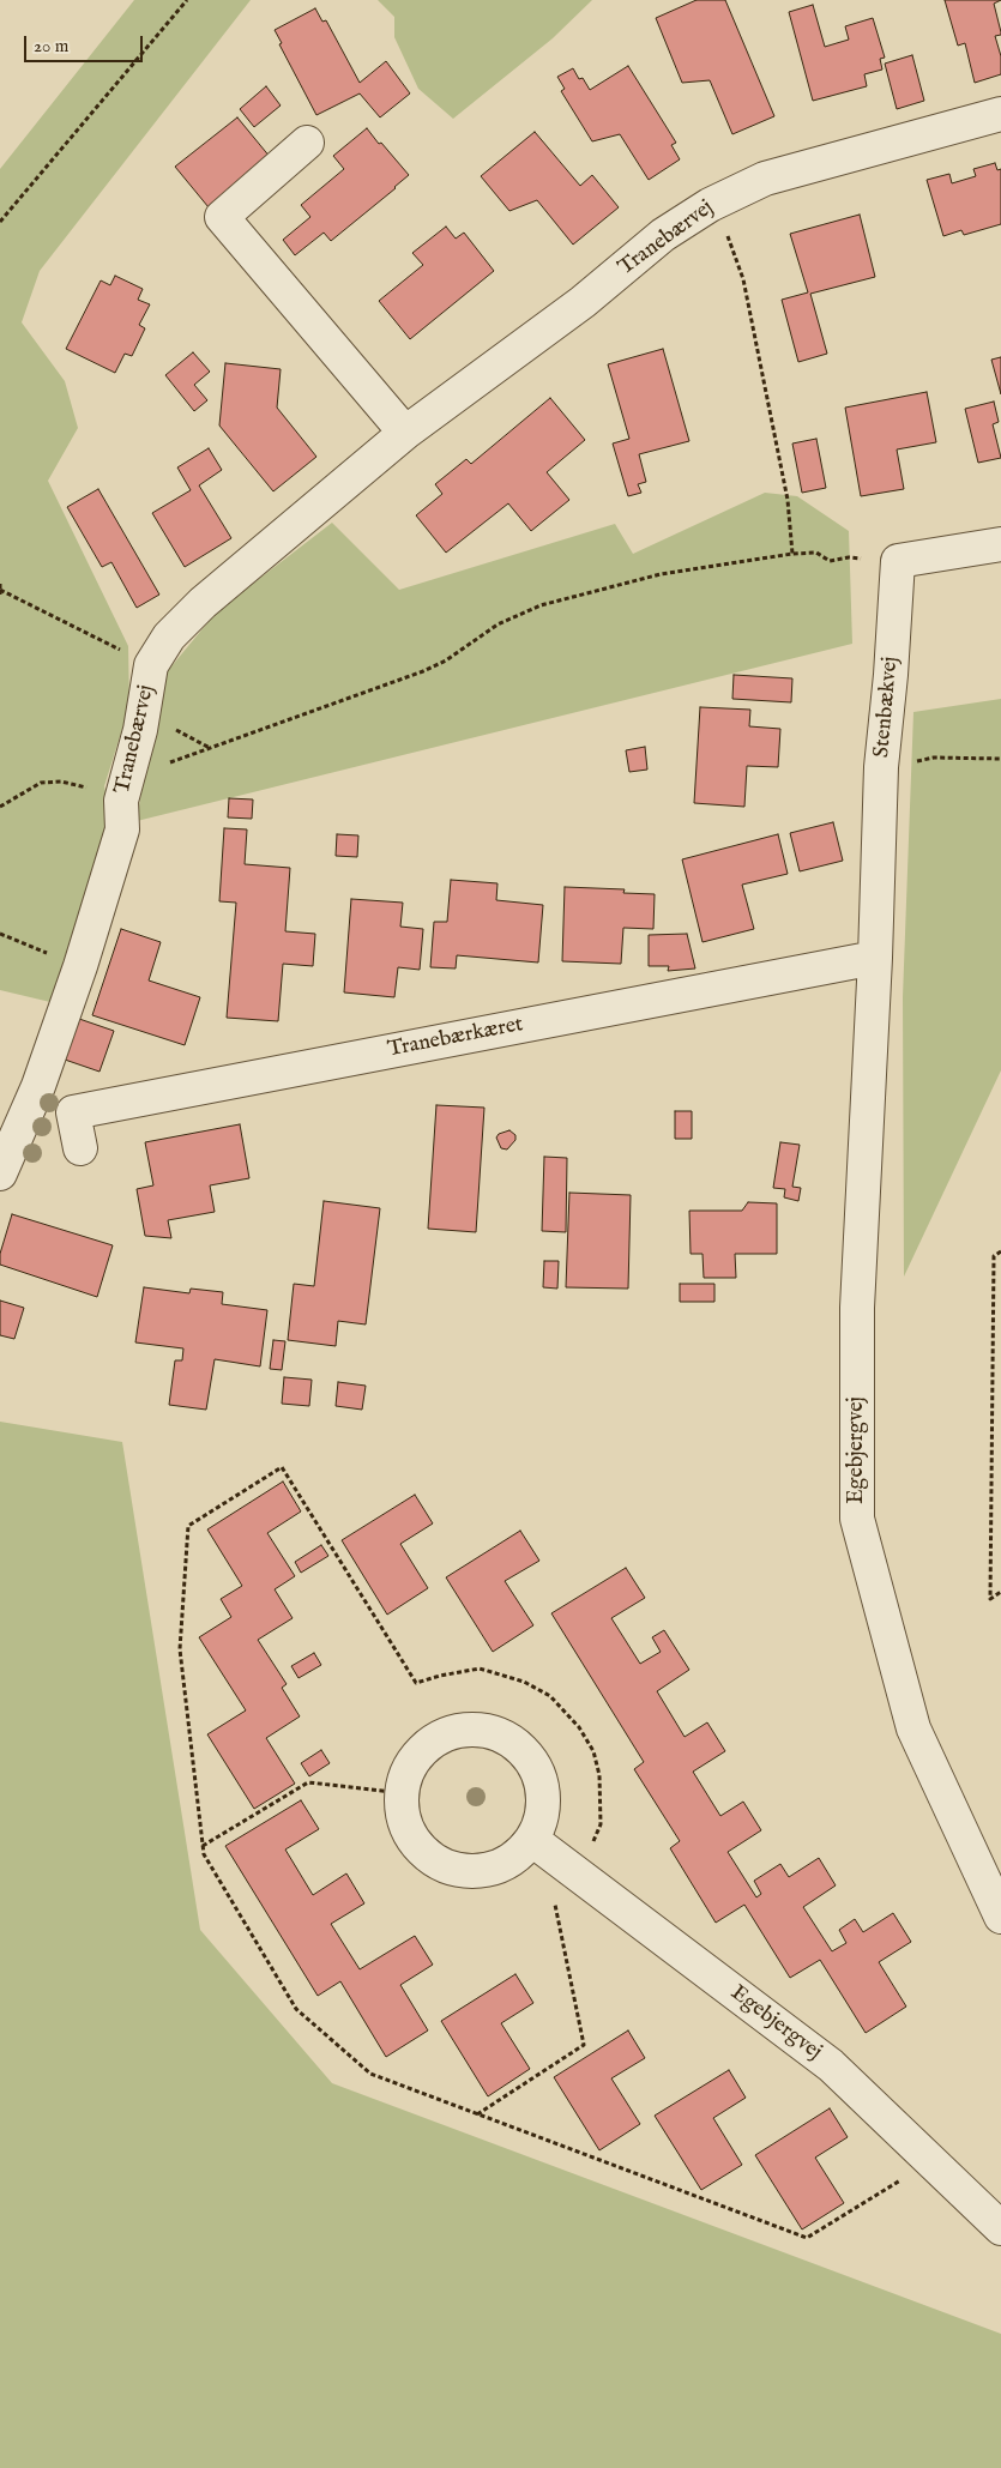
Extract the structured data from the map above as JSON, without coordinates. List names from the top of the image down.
{
  "streets": {
    "street": [
      "Tranebærvej",
      "Stenbækvej",
      "Tranebærkæret",
      "Egebjergvej"
    ]
  },
  "crossings": [
    ["Stenbækvej", "Tranebærkæret"],
    ["Stenbækvej", "Egebjergvej"],
    ["Tranebærkæret", "Egebjergvej"]
  ],
  "scale_bar": "20 m"
}
